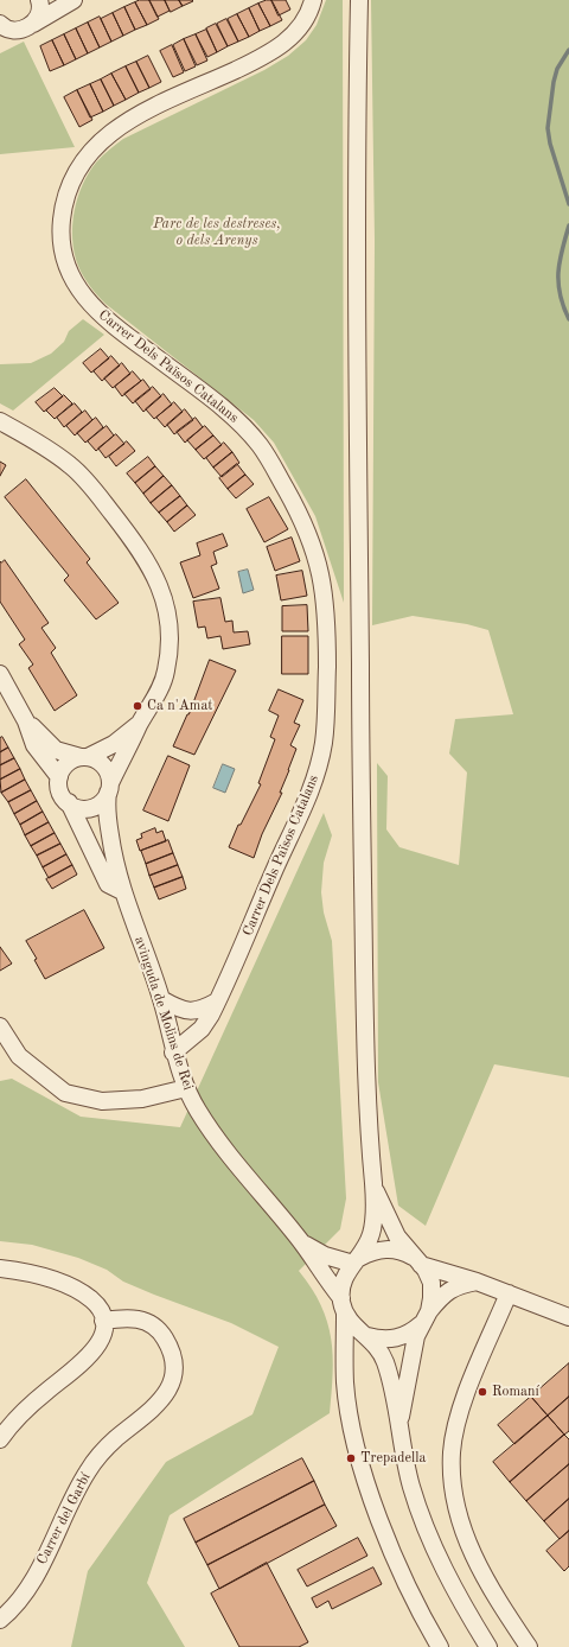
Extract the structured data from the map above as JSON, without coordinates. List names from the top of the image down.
{
  "streets": {
    "street": ["Carrer Dels Països Catalans", "avinguda de Molins de Rei", "Carrer del Garbí"]
  },
  "crossings": [
    ["Carrer Dels Països Catalans", "avinguda de Molins de Rei"]
  ],
  "parks": ["Parc de les destreses, o dels Arenys"],
  "places": ["Ca n'Amat", "Romaní", "Trepadella"]
}
